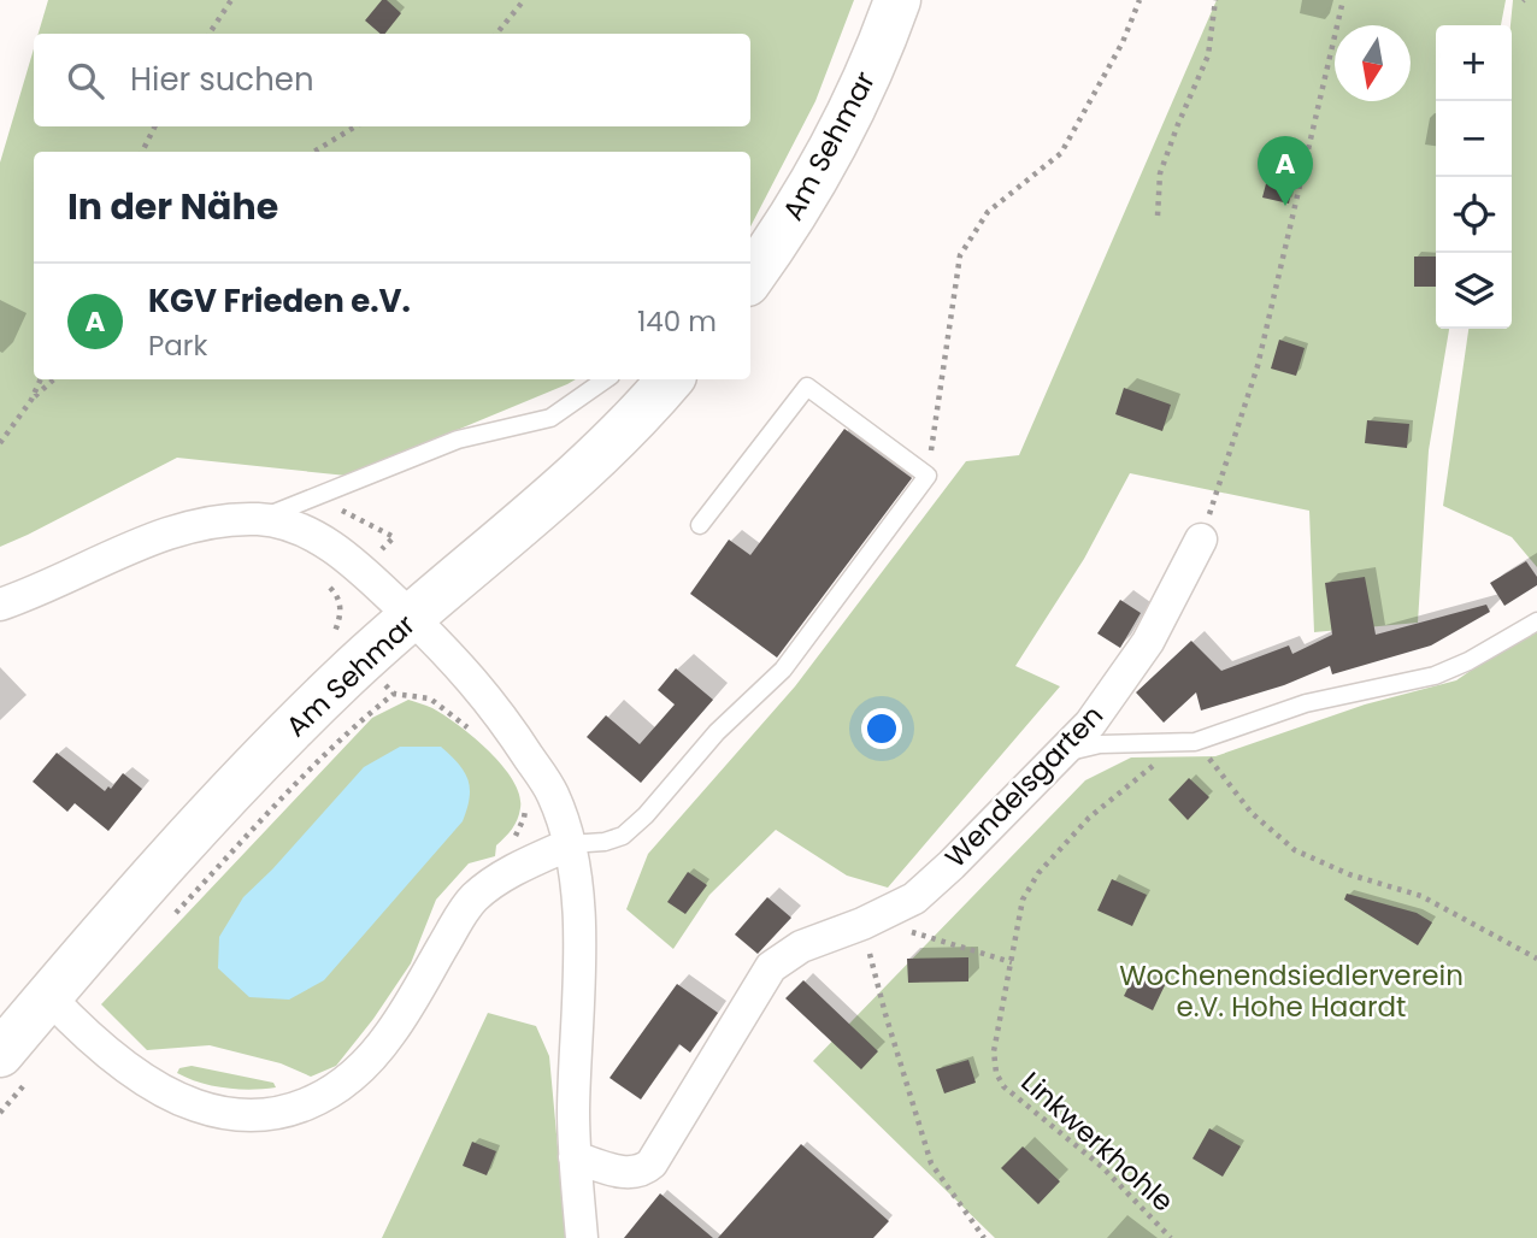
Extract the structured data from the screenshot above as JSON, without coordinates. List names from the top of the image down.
{
  "streets": {
    "main road": ["Am Sehmar"],
    "street": ["Wendelsgarten"],
    "path": ["Linkwerkhohle"]
  },
  "parks": ["Wochenendsiedlerverein e.V. Hohe Haardt"],
  "north": "bottom",
  "page": {
    "map_buttons": ["+", "−"],
    "search": "Hier suchen",
    "pins": "A",
    "heading": "In der Nähe",
    "list": [
      {
        "mark": "A",
        "name": "KGV Frieden e.V.",
        "note": "Park",
        "value": "140 m"
      }
    ]
  }
}
